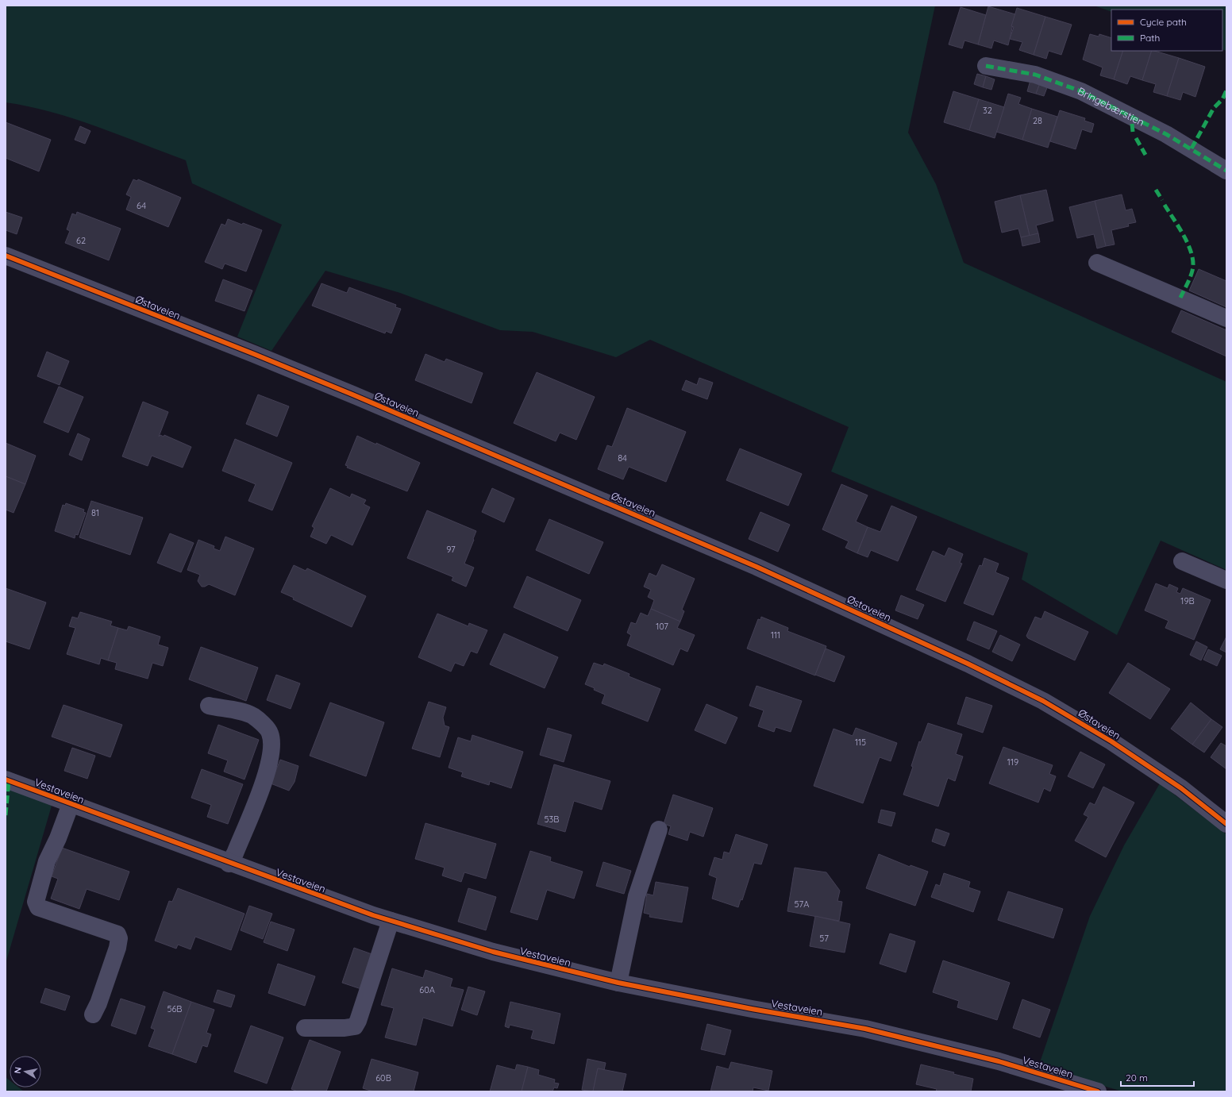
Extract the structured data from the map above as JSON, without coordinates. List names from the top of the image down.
{
  "streets": {
    "street": ["Bringebærstien", "Østaveien", "Vestaveien"]
  },
  "house_numbers": [
    "32",
    "28",
    "64",
    "62",
    "84",
    "81",
    "97",
    "19B",
    "107",
    "111",
    "115",
    "119",
    "53B",
    "57A",
    "57",
    "60A",
    "56B",
    "60B"
  ],
  "legend": ["Cycle path", "Path"],
  "scale_bar": "20 m",
  "north": "left"
}
